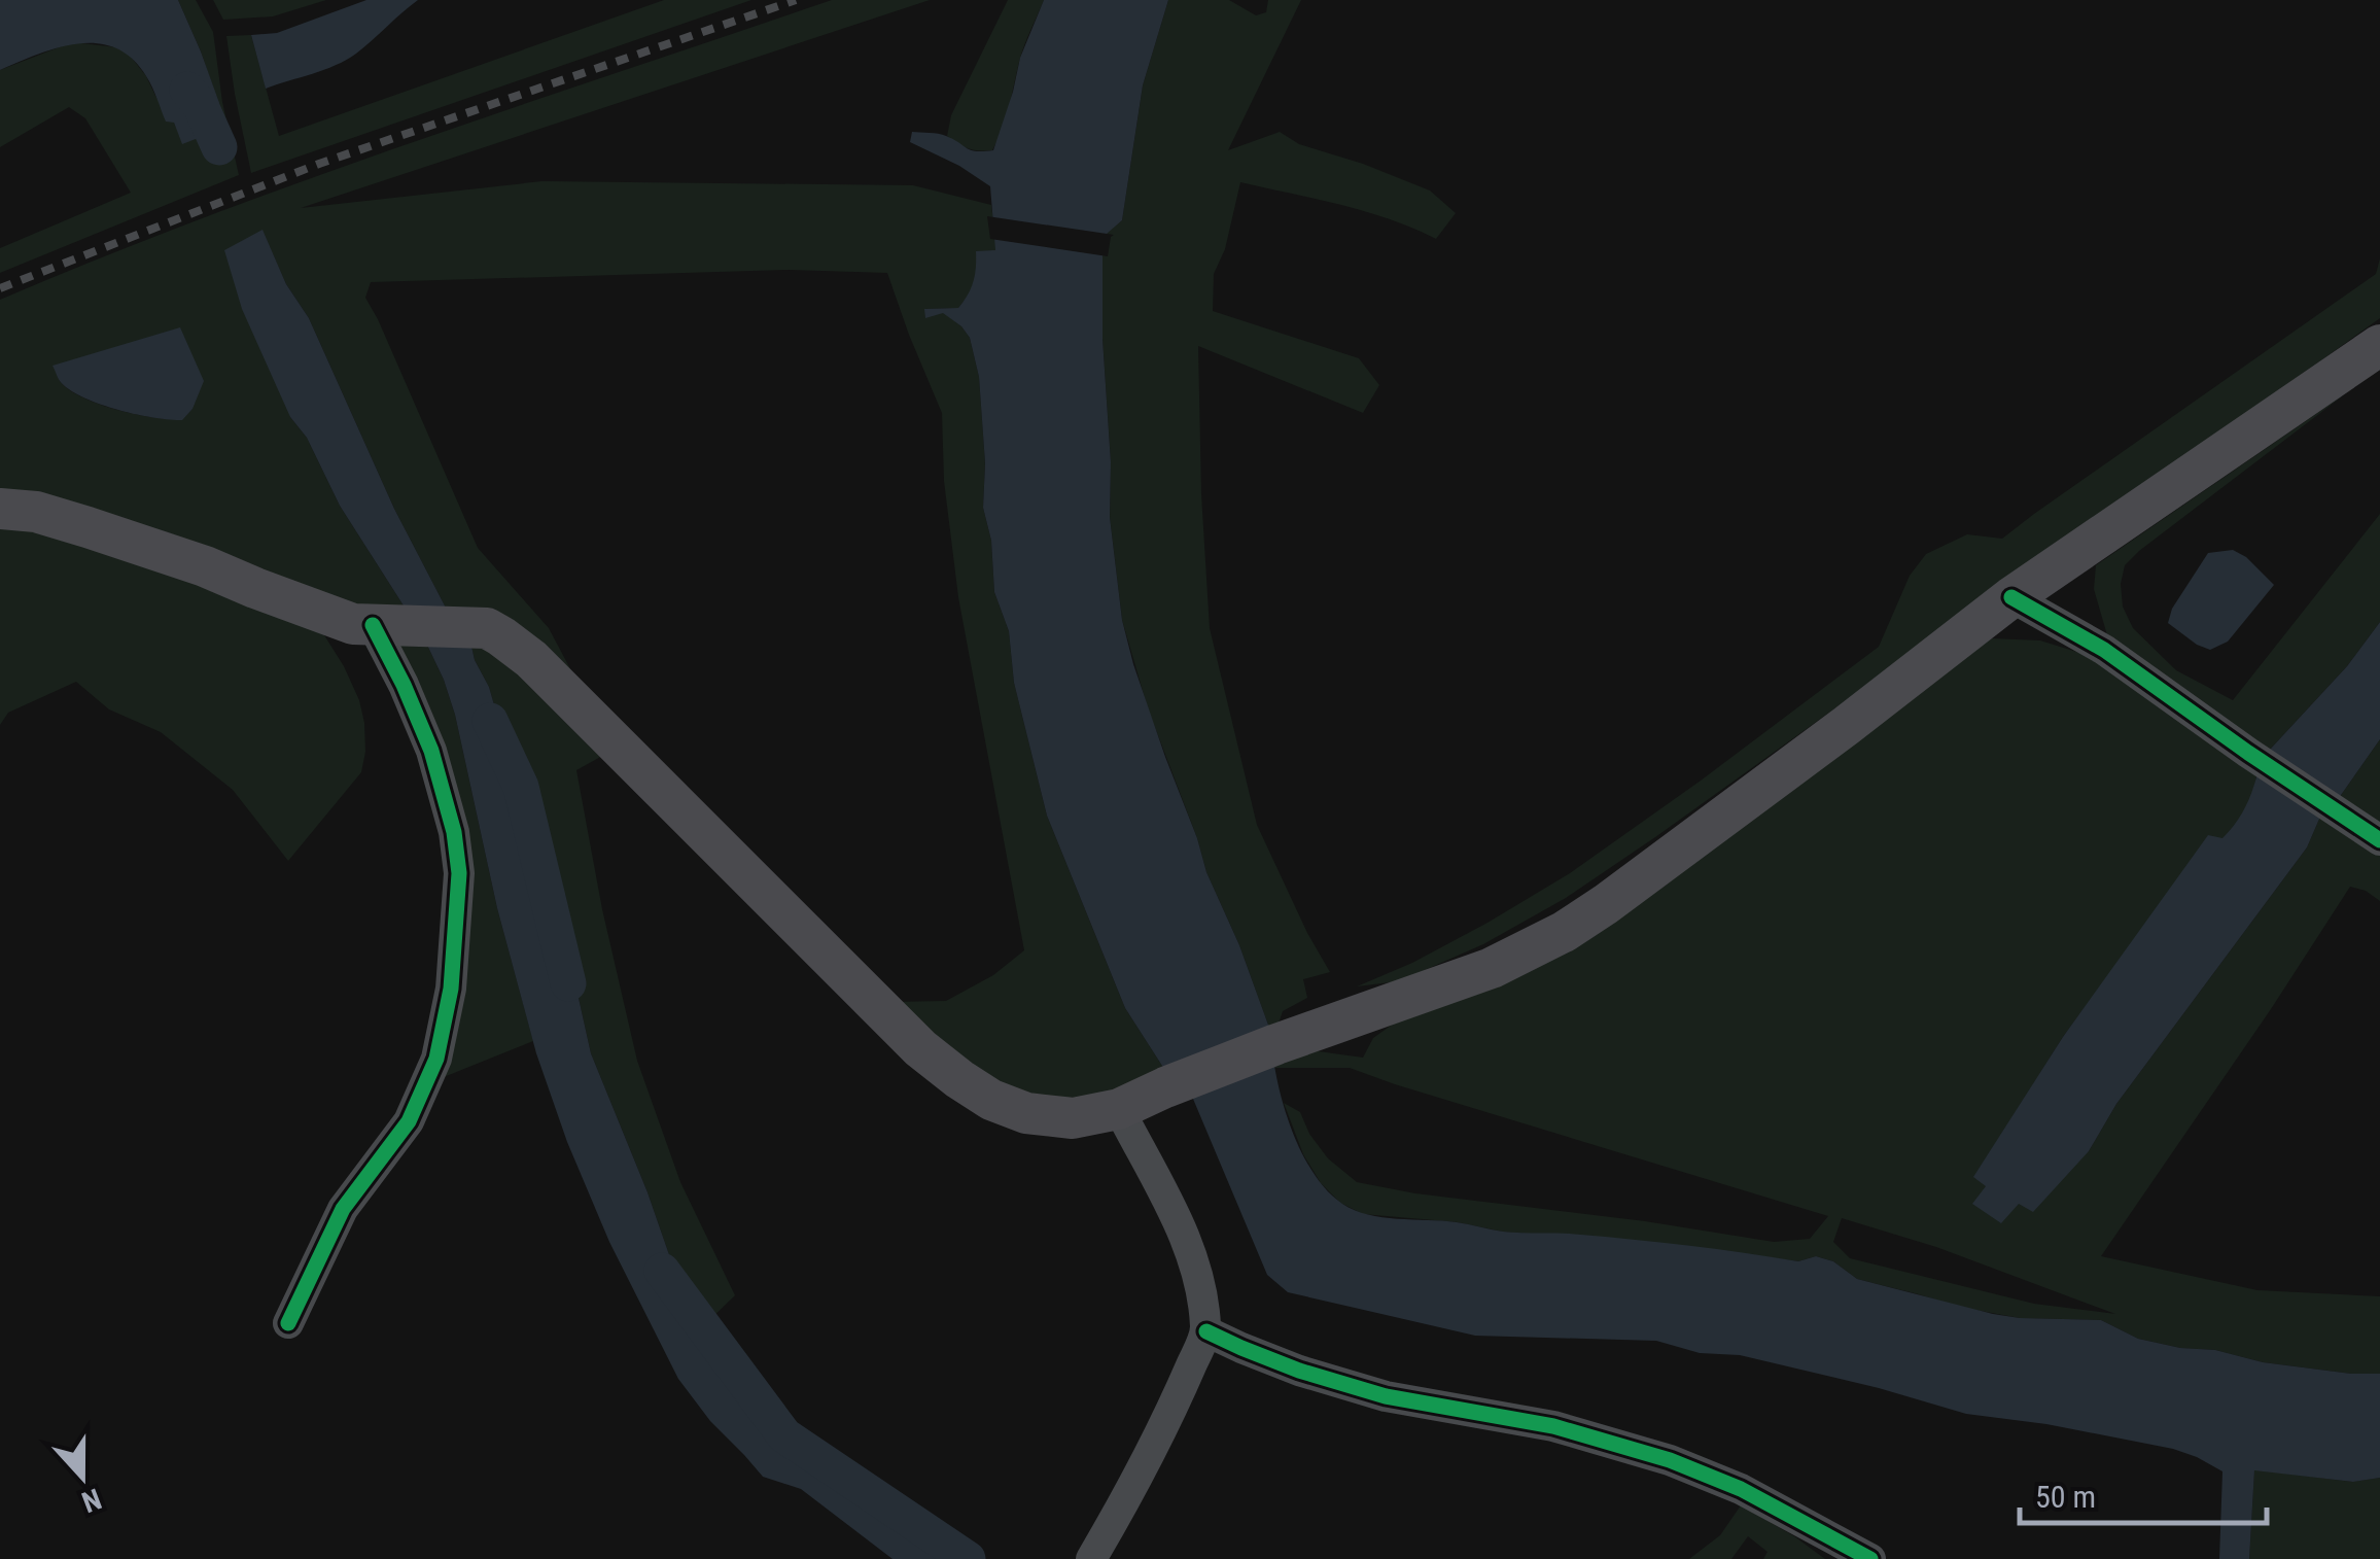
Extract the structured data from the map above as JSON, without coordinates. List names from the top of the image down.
{
  "scale_bar": "50 m",
  "north": "bottom"
}
